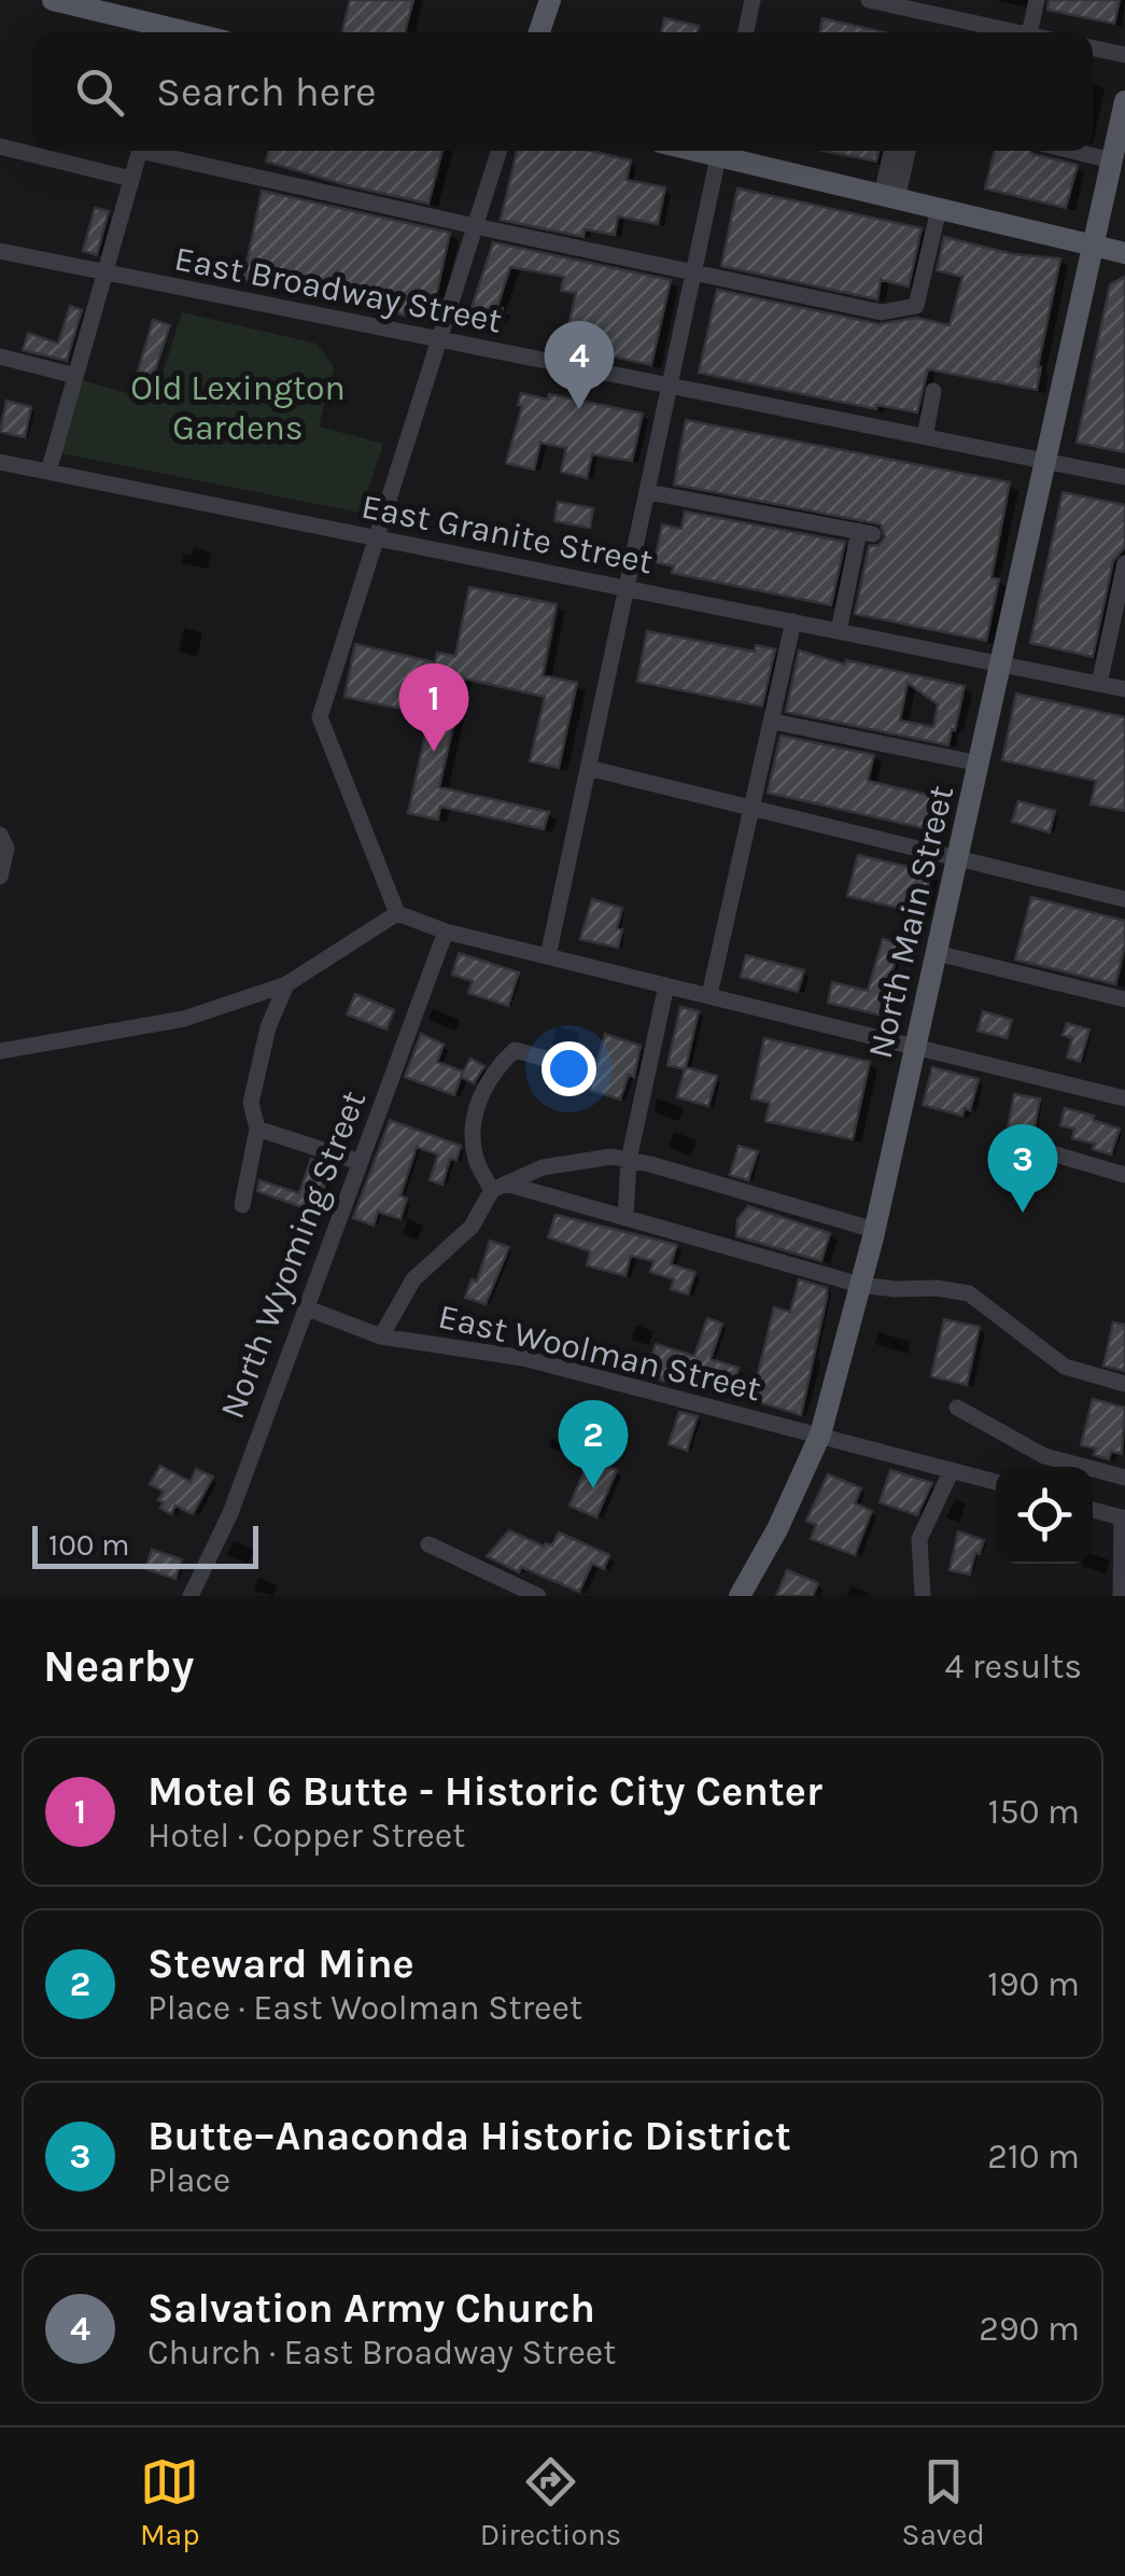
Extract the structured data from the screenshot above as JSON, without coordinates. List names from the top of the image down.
{
  "streets": {
    "main road": ["North Main Street"],
    "street": [
      "East Broadway Street",
      "East Granite Street",
      "North Wyoming Street",
      "East Woolman Street"
    ]
  },
  "crossings": [
    ["East Broadway Street", "North Main Street"],
    ["East Granite Street", "North Main Street"],
    ["North Main Street", "East Woolman Street"],
    ["North Wyoming Street", "East Woolman Street"]
  ],
  "parks": ["Old Lexington Gardens"],
  "scale_bar": "100 m",
  "page": {
    "search": "Search here",
    "pins": [
      "4",
      "1",
      "3",
      "2"
    ],
    "scale": "100 m",
    "heading": ["Nearby", "4 results"],
    "list": [
      {
        "mark": "1",
        "name": "Motel 6 Butte - Historic City Center",
        "note": "Hotel · Copper Street",
        "value": "150 m"
      },
      {
        "mark": "2",
        "name": "Steward Mine",
        "note": "Place · East Woolman Street",
        "value": "190 m"
      },
      {
        "mark": "3",
        "name": "Butte–Anaconda Historic District",
        "note": "Place",
        "value": "210 m"
      },
      {
        "mark": "4",
        "name": "Salvation Army Church",
        "note": "Church · East Broadway Street",
        "value": "290 m"
      }
    ],
    "nav": ["Map", "Directions", "Saved"]
  }
}
